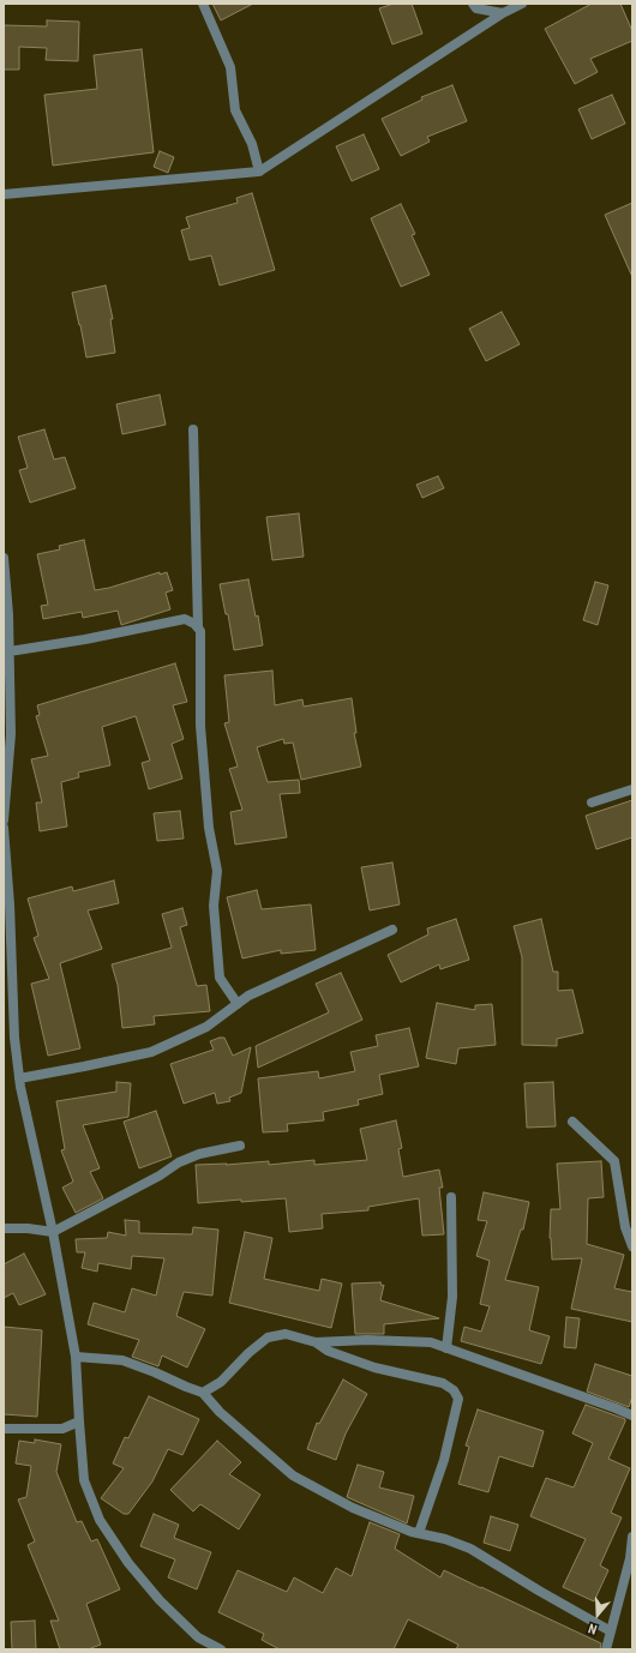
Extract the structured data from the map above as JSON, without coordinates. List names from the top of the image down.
{
  "north": "bottom"
}
